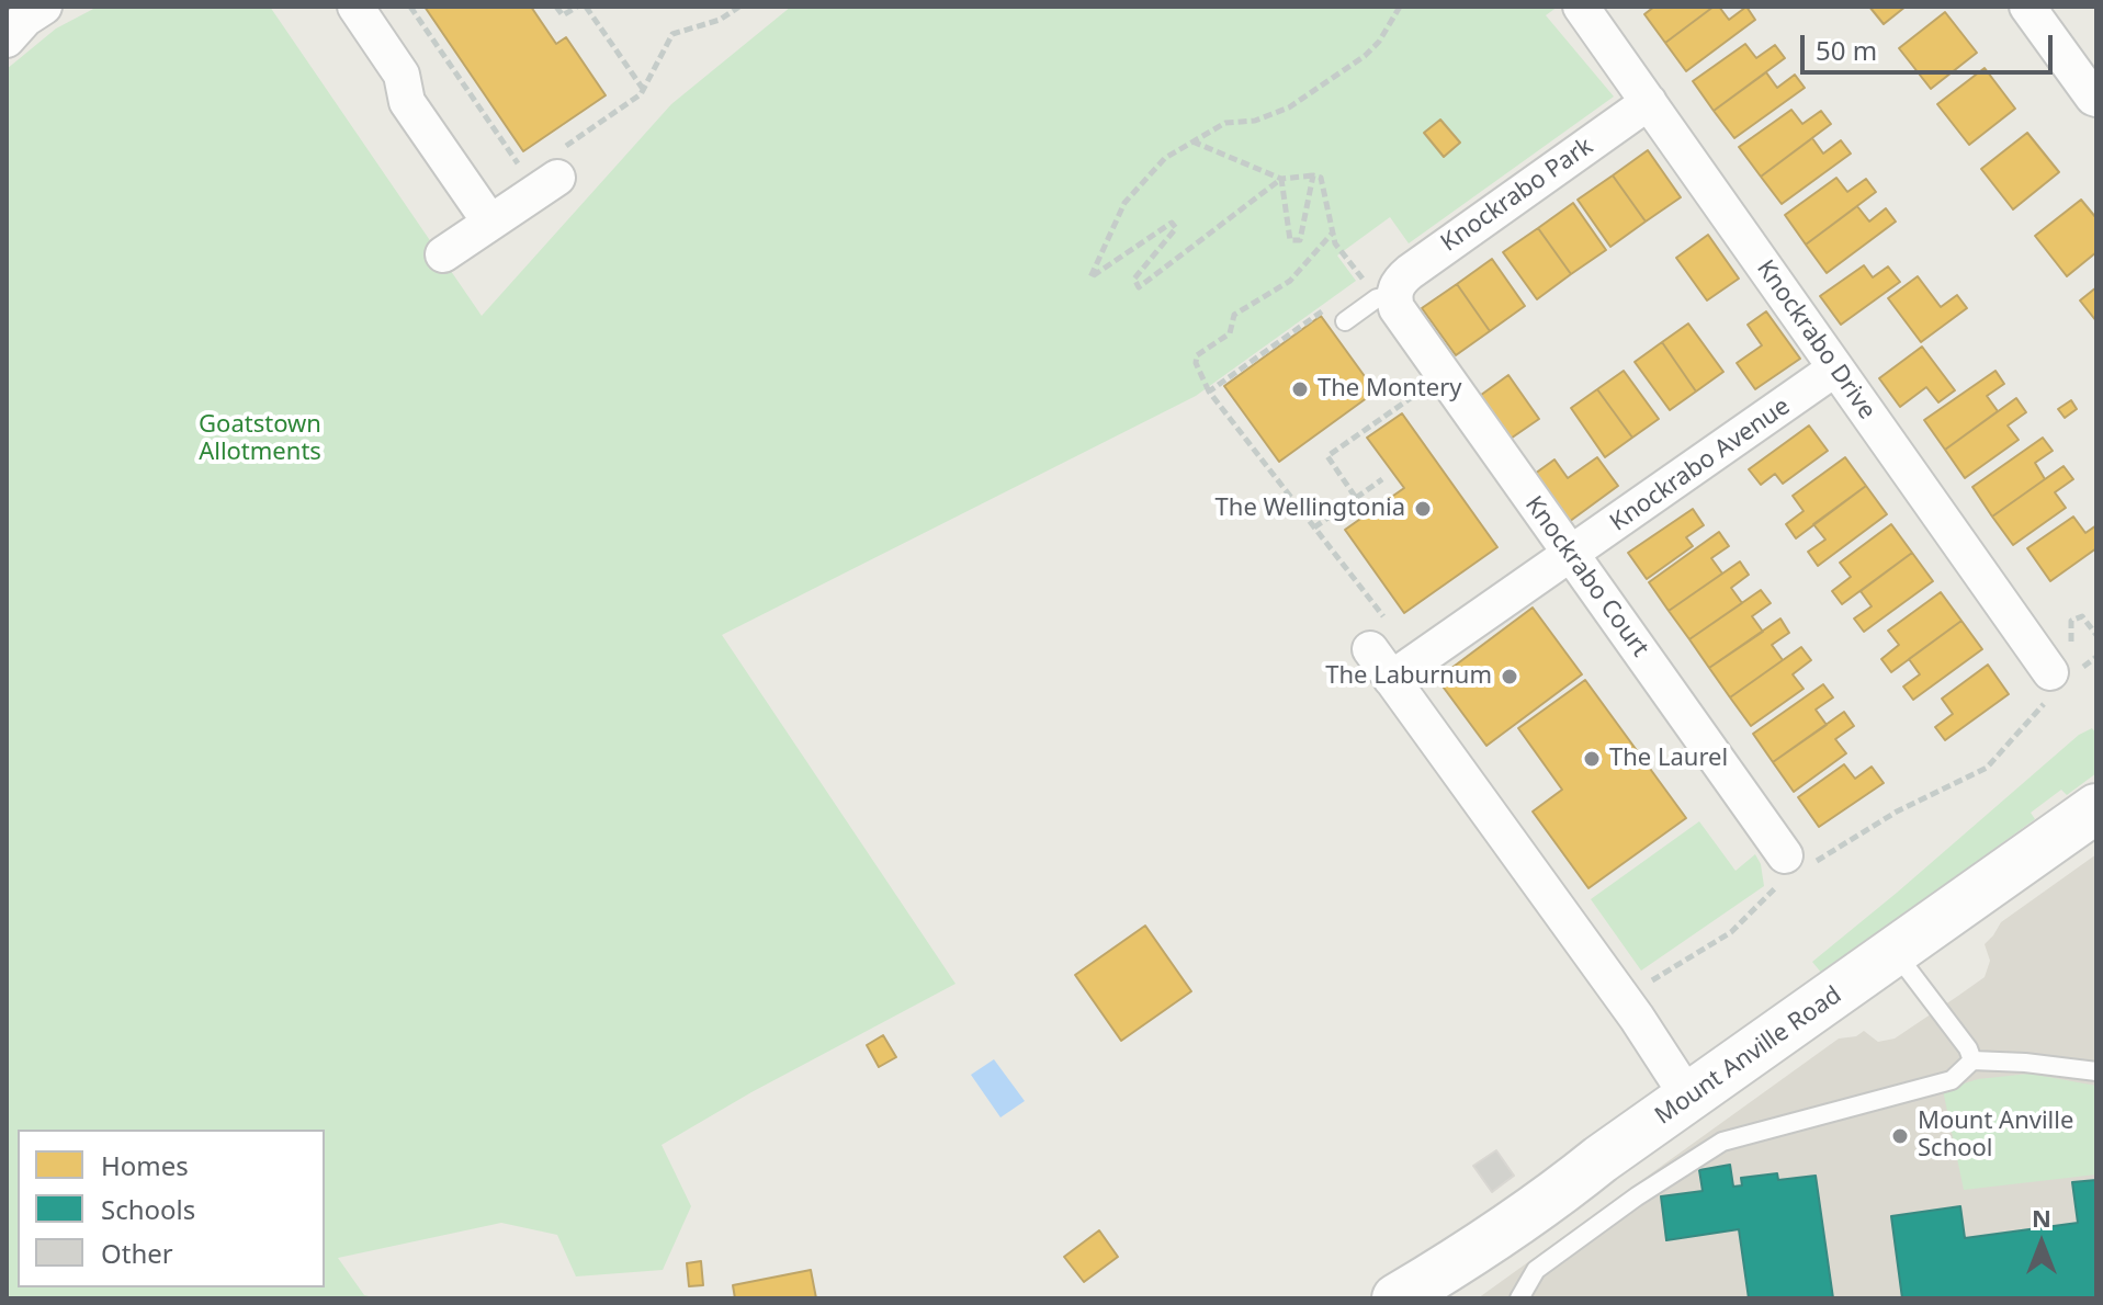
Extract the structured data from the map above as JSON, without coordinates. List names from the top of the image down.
{
  "streets": {
    "main road": ["Mount Anville Road"],
    "street": [
      "Knockrabo Park",
      "Knockrabo Drive",
      "Knockrabo Avenue",
      "Knockrabo Court"
    ]
  },
  "crossings": [
    ["Knockrabo Park", "Knockrabo Drive"],
    ["Knockrabo Park", "Knockrabo Court"],
    ["Knockrabo Drive", "Knockrabo Avenue"],
    ["Knockrabo Avenue", "Knockrabo Court"]
  ],
  "parks": ["Goatstown Allotments"],
  "places": [
    "The Montery",
    "The Wellingtonia",
    "The Laburnum",
    "The Laurel",
    "Mount Anville School"
  ],
  "legend": ["Homes", "Schools", "Other"],
  "scale_bar": "50 m",
  "north": "top"
}
